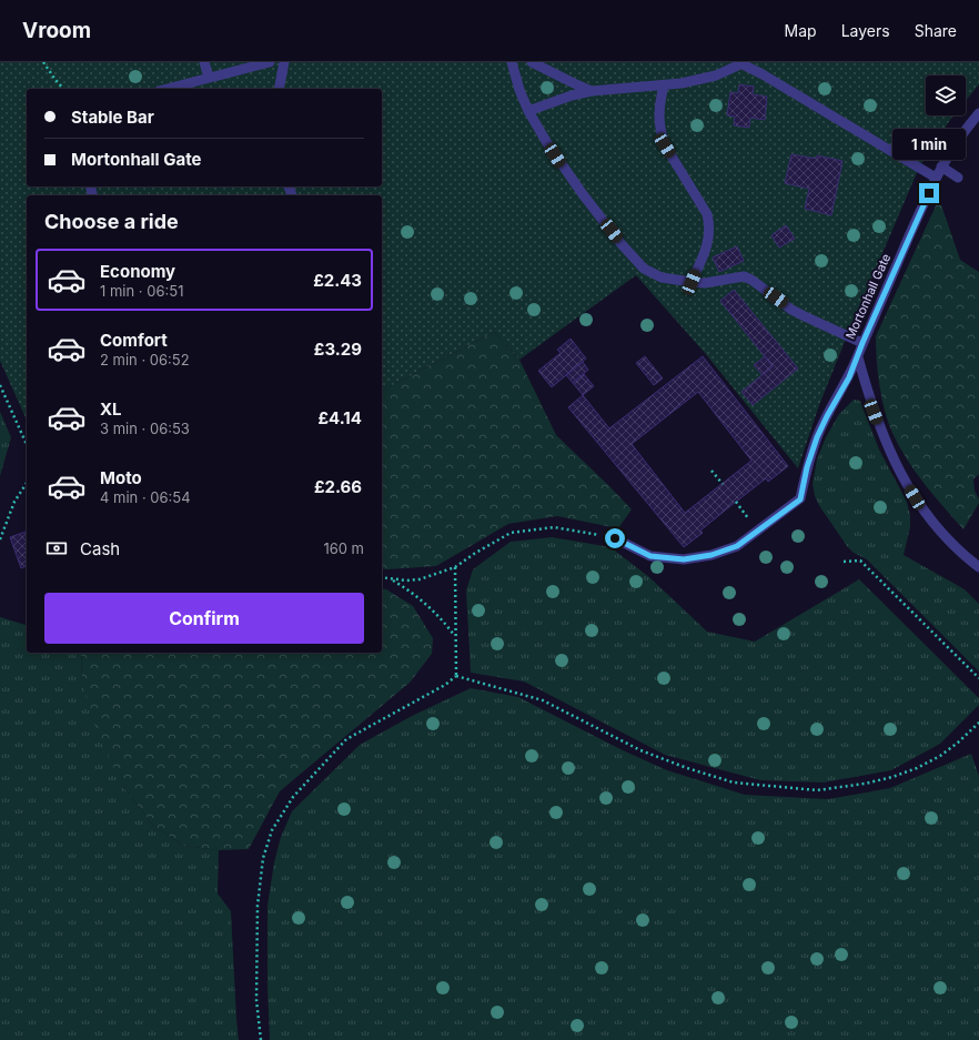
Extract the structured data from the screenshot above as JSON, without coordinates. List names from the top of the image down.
{
  "streets": {
    "lane": ["Mortonhall Gate"]
  },
  "page": {
    "header": "Vroom",
    "nav": ["Map", "Layers", "Share"],
    "banner": ["Stable Bar", "Mortonhall Gate"],
    "bubble": "1 min",
    "heading": "Choose a ride",
    "list": [
      {
        "name": "Economy",
        "note": "1 min · 06:51",
        "value": "£2.43"
      },
      {
        "name": "Comfort",
        "note": "2 min · 06:52",
        "value": "£3.29"
      },
      {
        "name": "XL",
        "note": "3 min · 06:53",
        "value": "£4.14"
      },
      {
        "name": "Moto",
        "note": "4 min · 06:54",
        "value": "£2.66"
      }
    ],
    "pay": ["Cash", "160 m"],
    "buttons": "Confirm"
  }
}
